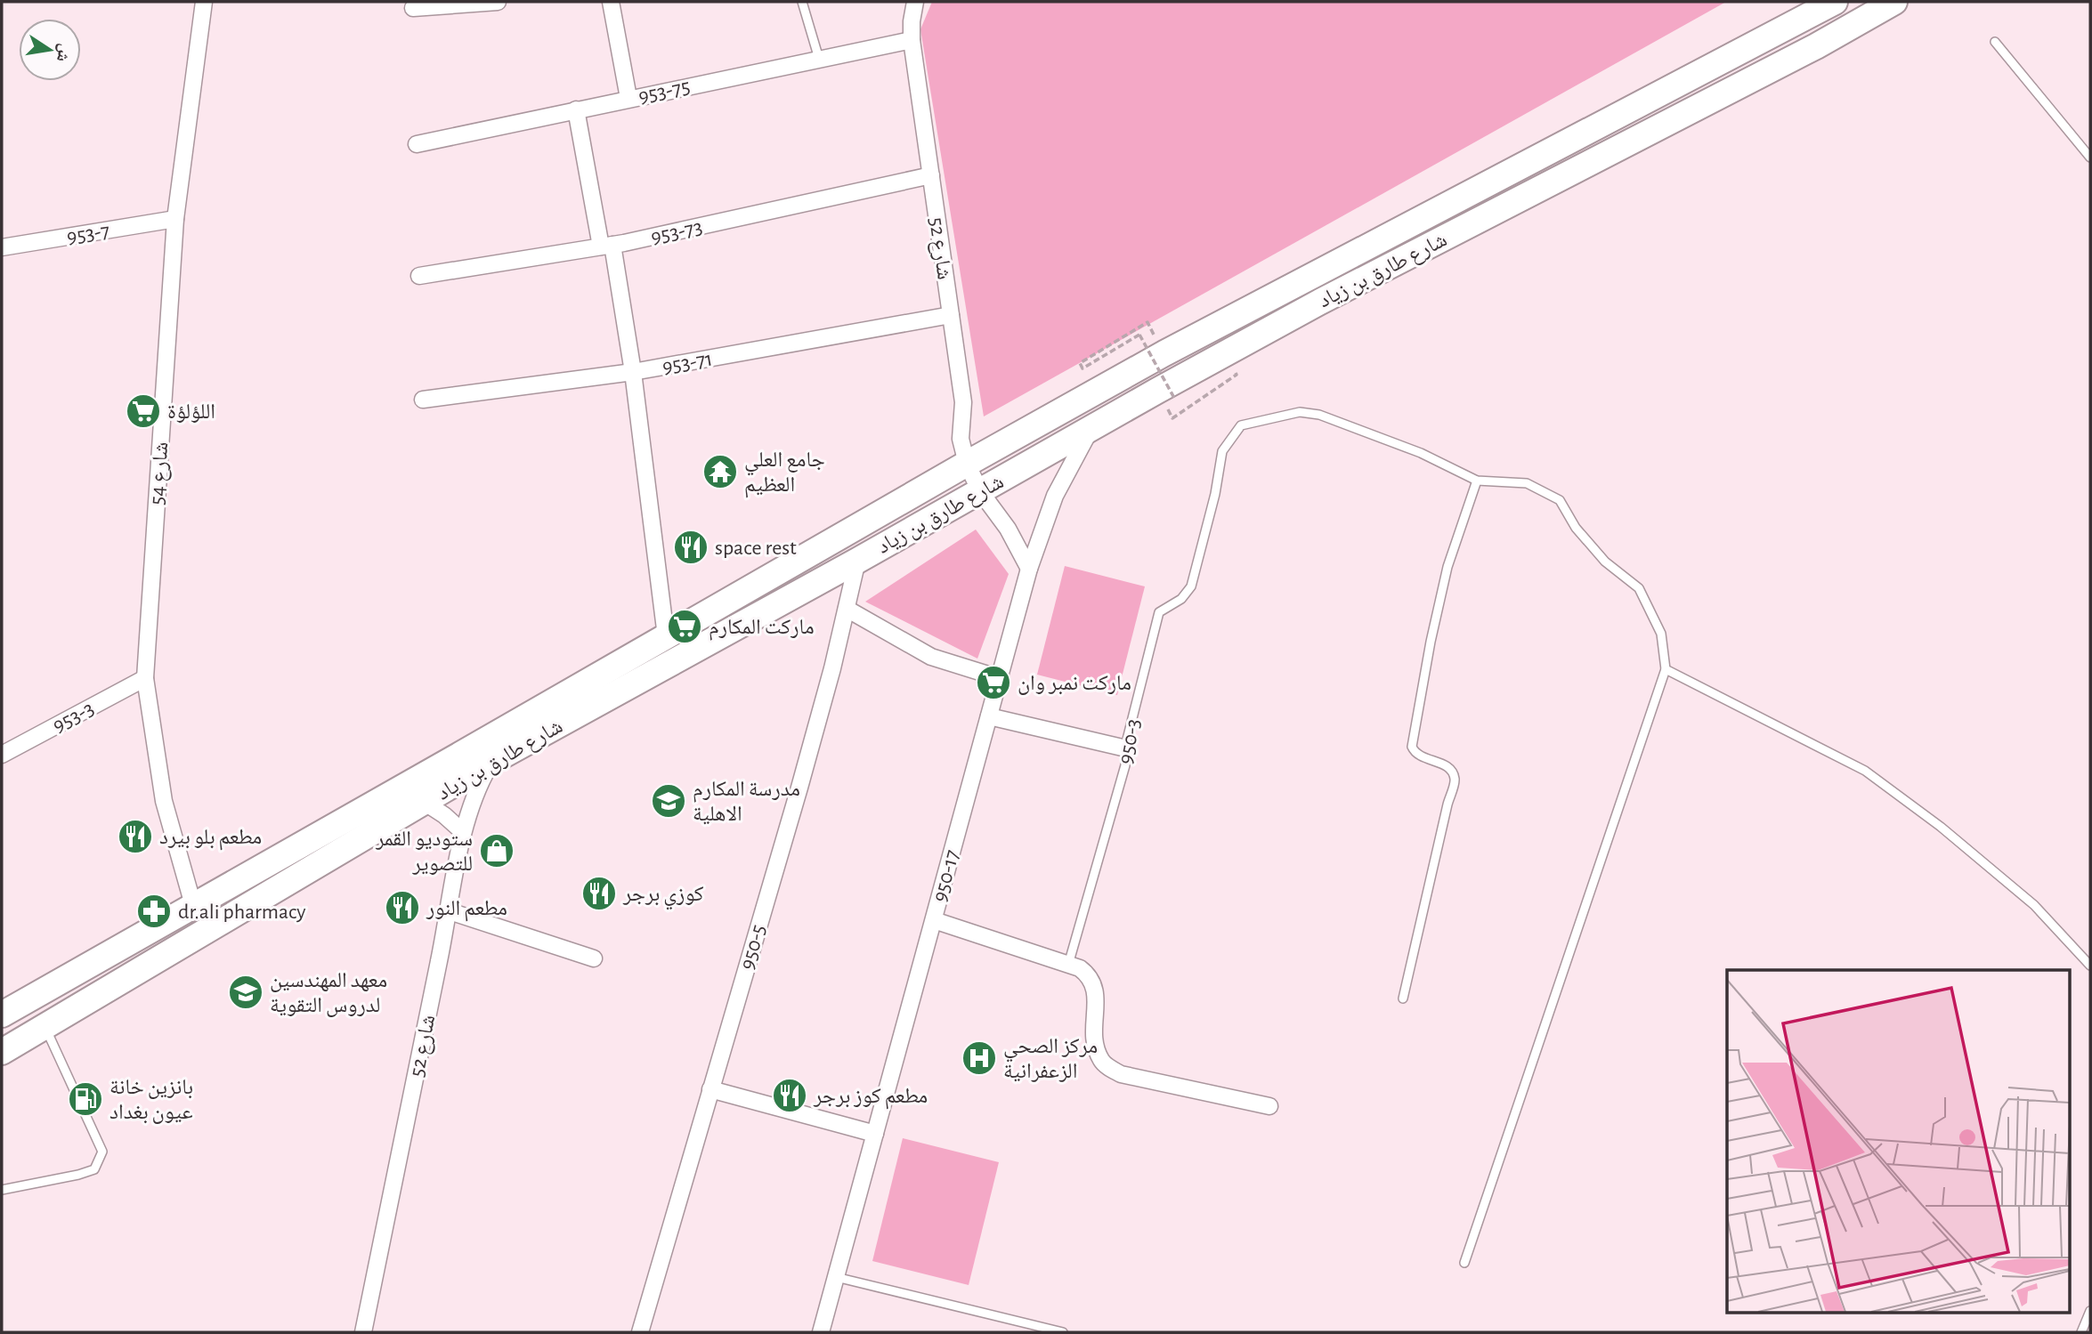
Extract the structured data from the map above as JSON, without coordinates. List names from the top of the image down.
{
  "streets": {
    "main road": ["شارع طارق بن زياد"],
    "street": [
      "953-75",
      "953-73",
      "953-7",
      "شارع 52",
      "953-71",
      "شارع 54",
      "953-3",
      "950-17",
      "950-5"
    ],
    "lane": ["950-3"]
  },
  "crossings": [
    ["953-75", "شارع 52"],
    ["953-73", "شارع 52"],
    ["953-7", "شارع 54"],
    ["شارع 52", "شارع طارق بن زياد"],
    ["شارع 52", "953-71"],
    ["شارع 52", "950-17"],
    ["شارع طارق بن زياد", "شارع 54"],
    ["شارع طارق بن زياد", "950-17"],
    ["شارع طارق بن زياد", "950-5"],
    ["شارع 54", "953-3"]
  ],
  "places": {
    "supermarket": ["اللؤلؤة", "ماركت المكارم", "ماركت نمبر وان"],
    "temple": ["جامع العلي العظيم"],
    "restaurant": [
      "space rest",
      "مطعم بلو بيرد",
      "كوزي برجر",
      "مطعم النور",
      "مطعم كوز برجر"
    ],
    "school or university": ["مدرسة المكارم الاهلية", "معهد المهندسين لدروس التقوية"],
    "shop": ["ستوديو القمر للتصوير"],
    "pharmacy": ["dr.ali pharmacy"],
    "hospital": ["مركز الصحي الزعفرانية"],
    "fuel station": ["بانزين خانة عيون بغداد"]
  },
  "north": "right"
}
